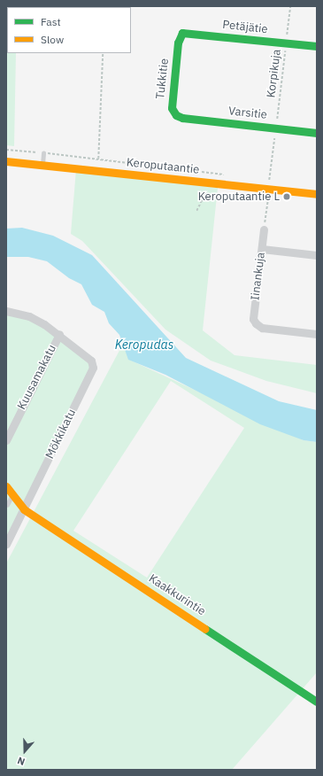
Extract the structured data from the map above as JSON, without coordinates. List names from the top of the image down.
{
  "streets": {
    "street": [
      "Petäjätie",
      "Tukkitie",
      "Varsitie",
      "Keroputaantie",
      "Iinankuja",
      "Kuusamakatu",
      "Mökkikatu",
      "Kaakkurintie"
    ],
    "path": ["Korpikuja"]
  },
  "crossings": [
    ["Petäjätie", "Korpikuja"],
    ["Petäjätie", "Tukkitie"],
    ["Korpikuja", "Varsitie"],
    ["Korpikuja", "Keroputaantie"],
    ["Korpikuja", "Iinankuja"],
    ["Tukkitie", "Varsitie"],
    ["Kuusamakatu", "Mökkikatu"],
    ["Mökkikatu", "Kaakkurintie"]
  ],
  "water": ["Keropudas"],
  "places": ["Keroputaantie L"],
  "legend": ["Fast", "Slow"],
  "north": "bottom"
}
